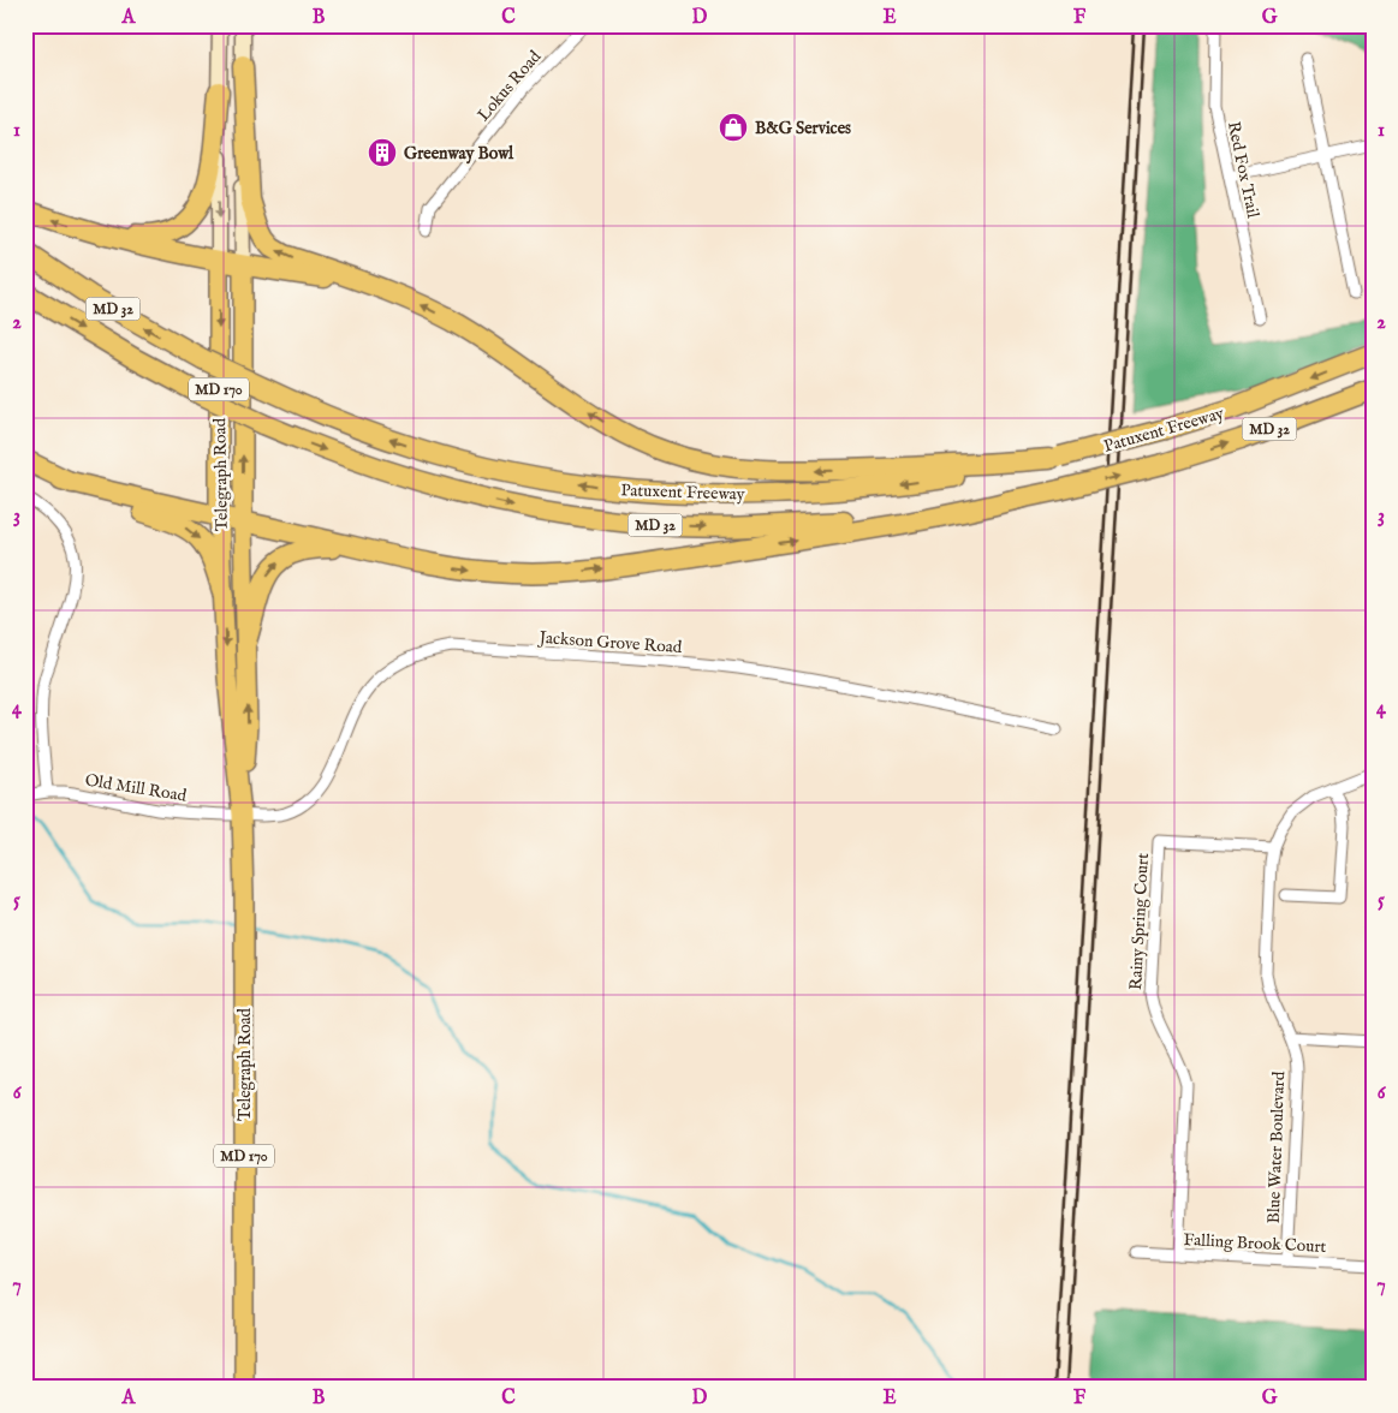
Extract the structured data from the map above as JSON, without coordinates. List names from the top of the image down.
{
  "streets": {
    "highway": ["MD 32", "Patuxent Freeway"],
    "main road": ["MD 170", "Telegraph Road"],
    "street": [
      "Lokus Road",
      "Red Fox Trail",
      "Jackson Grove Road",
      "Old Mill Road",
      "Rainy Spring Court",
      "Blue Water Boulevard",
      "Falling Brook Court"
    ]
  },
  "crossings": [
    ["Telegraph Road", "Jackson Grove Road"],
    ["Telegraph Road", "Old Mill Road"],
    ["Jackson Grove Road", "Old Mill Road"],
    ["Rainy Spring Court", "Blue Water Boulevard"],
    ["Rainy Spring Court", "Falling Brook Court"],
    ["Blue Water Boulevard", "Falling Brook Court"]
  ],
  "places": {
    "shop": ["B&G Services"],
    "building": ["Greenway Bowl"]
  },
  "grid": {
    "columns": [
      "A",
      "B",
      "C",
      "D",
      "E",
      "F",
      "G"
    ],
    "rows": [
      "1",
      "2",
      "3",
      "4",
      "5",
      "6",
      "7"
    ]
  }
}
